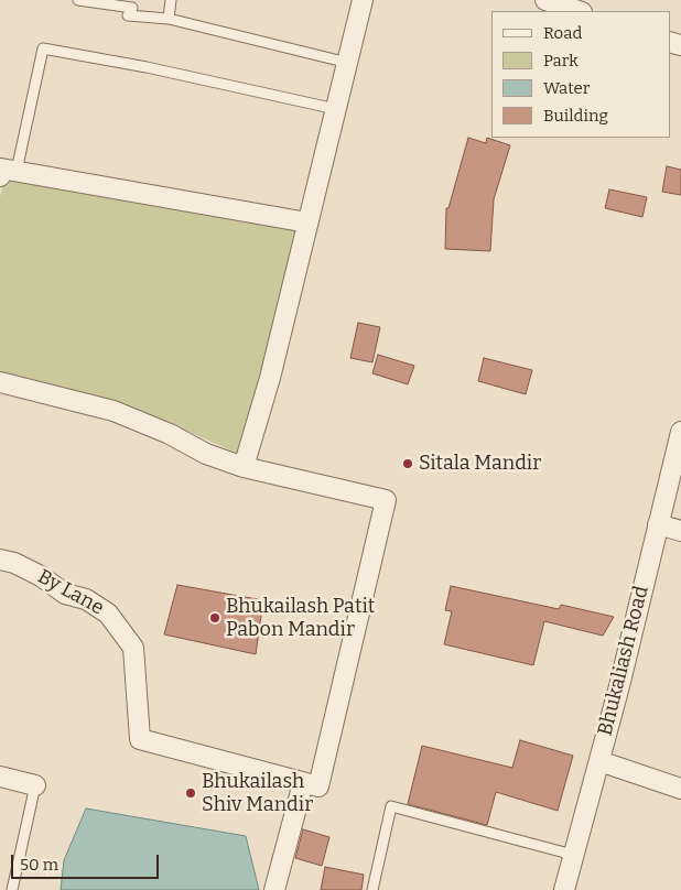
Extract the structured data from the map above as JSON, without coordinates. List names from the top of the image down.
{
  "streets": {
    "street": ["By Lane", "Bhukaliash Road"]
  },
  "places": ["Sitala Mandir", "Bhukailash Patit Pabon Mandir", "Bhukailash Shiv Mandir"],
  "legend": [
    "Road",
    "Park",
    "Water",
    "Building"
  ],
  "scale_bar": "50 m"
}
